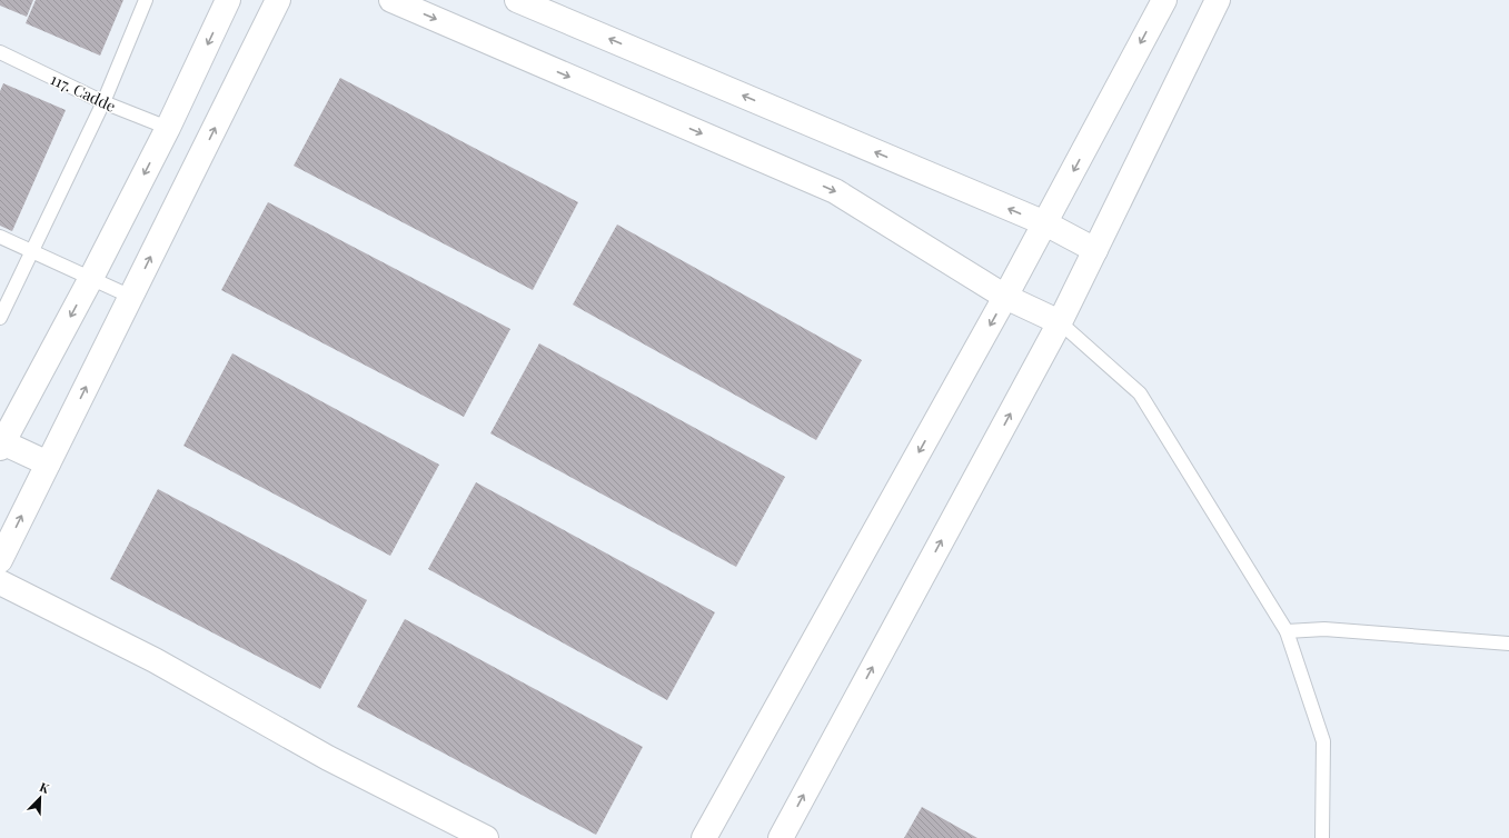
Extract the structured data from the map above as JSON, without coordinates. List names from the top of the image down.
{
  "streets": {
    "lane": ["117. Cadde"]
  },
  "north": "top right"
}
